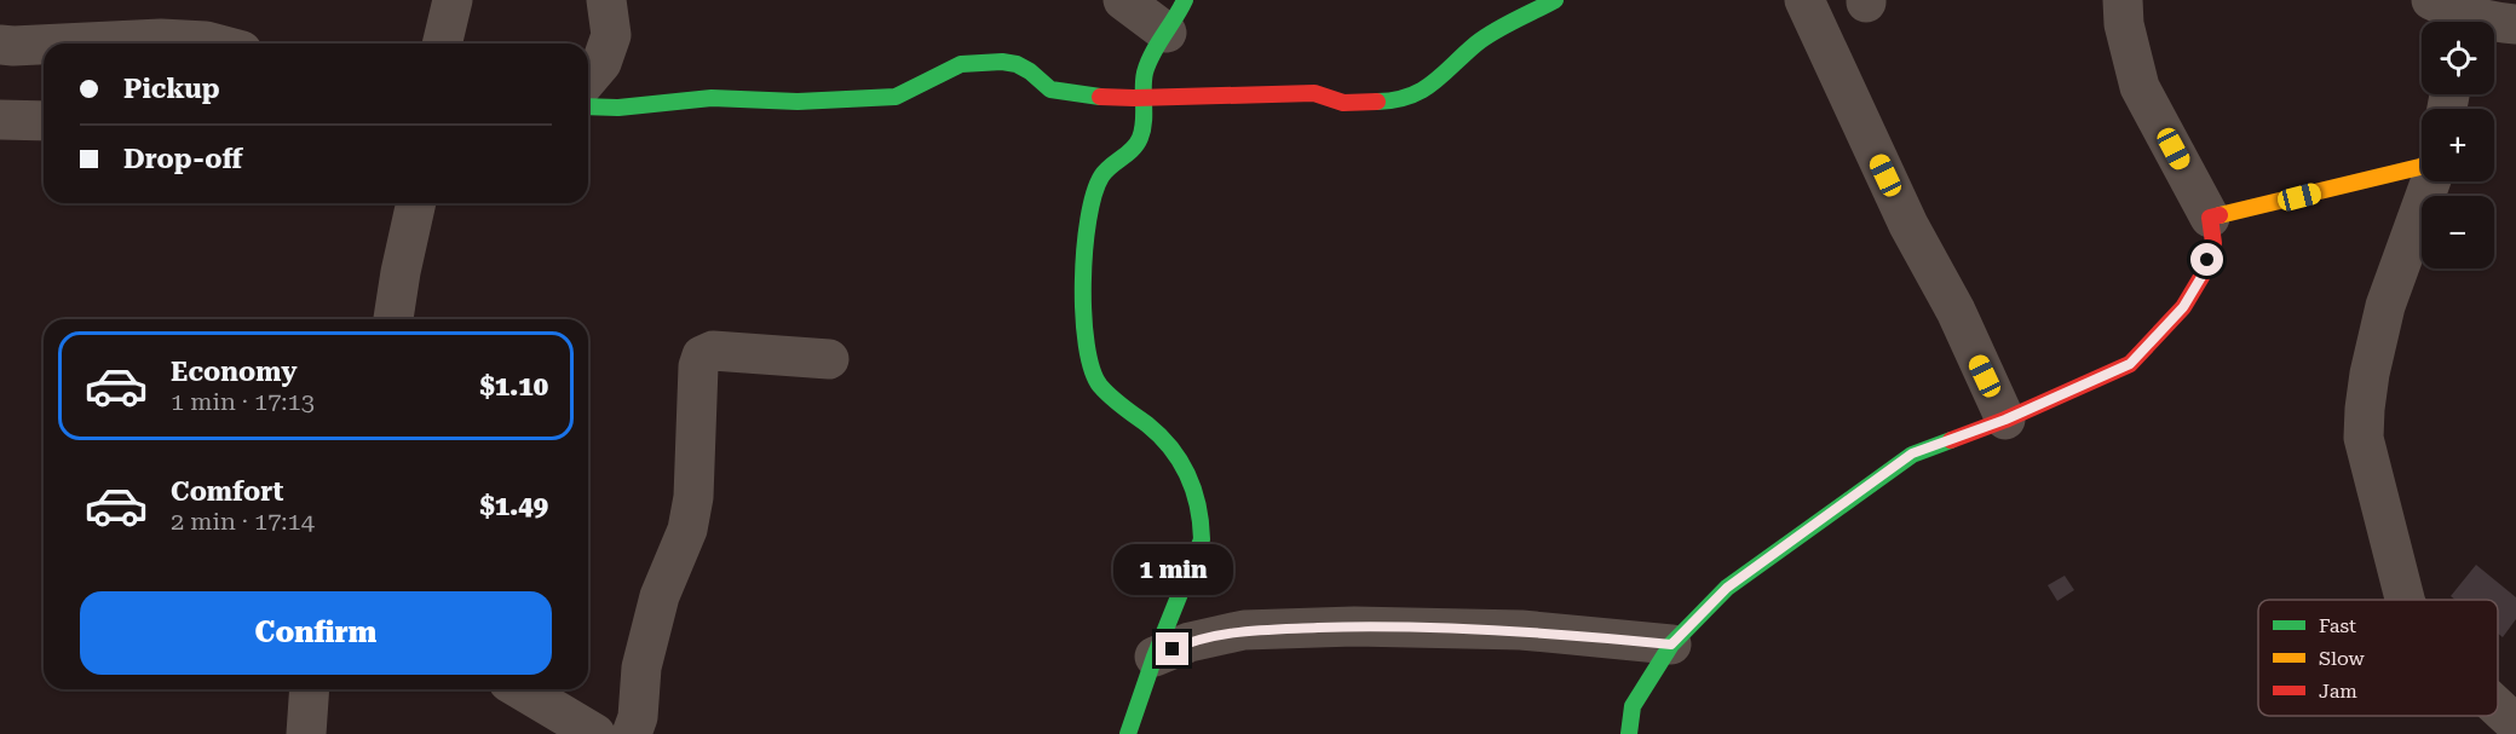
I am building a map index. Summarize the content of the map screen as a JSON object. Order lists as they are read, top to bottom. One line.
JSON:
{"legend":["Fast","Slow","Jam"],"page":{"map_buttons":["+","−"],"banner":["Pickup","Drop-off"],"list":[{"name":"Economy","note":"1 min · 17:13","value":"$1.10"},{"name":"Comfort","note":"2 min · 17:14","value":"$1.49"}],"bubble":"1 min","buttons":"Confirm"}}
